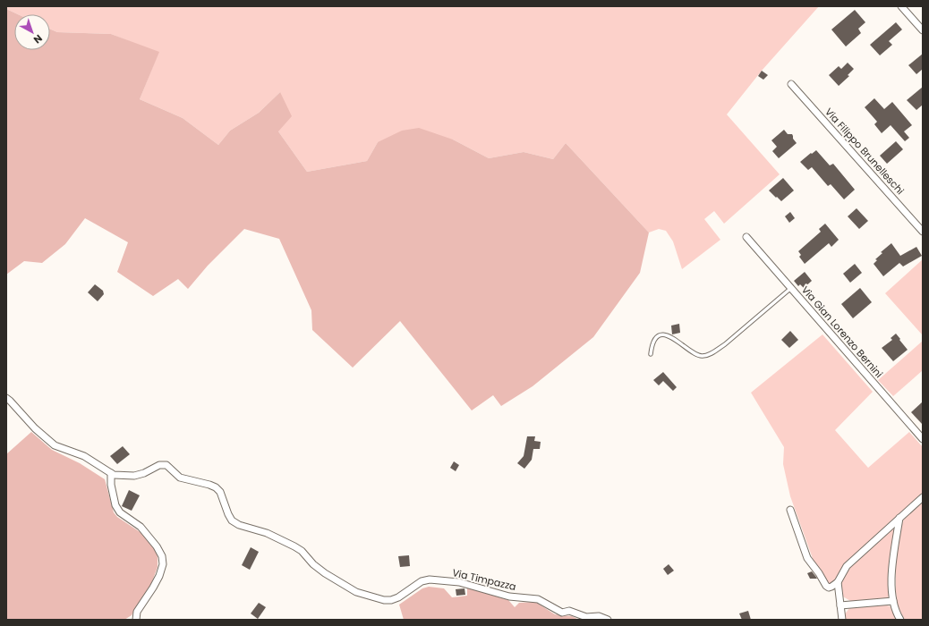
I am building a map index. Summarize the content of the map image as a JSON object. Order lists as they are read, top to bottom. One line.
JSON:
{"streets":{"street":["Via Filippo Brunelleschi","Via Gian Lorenzo Bernini","Via Timpazza"]},"north":"bottom right"}
